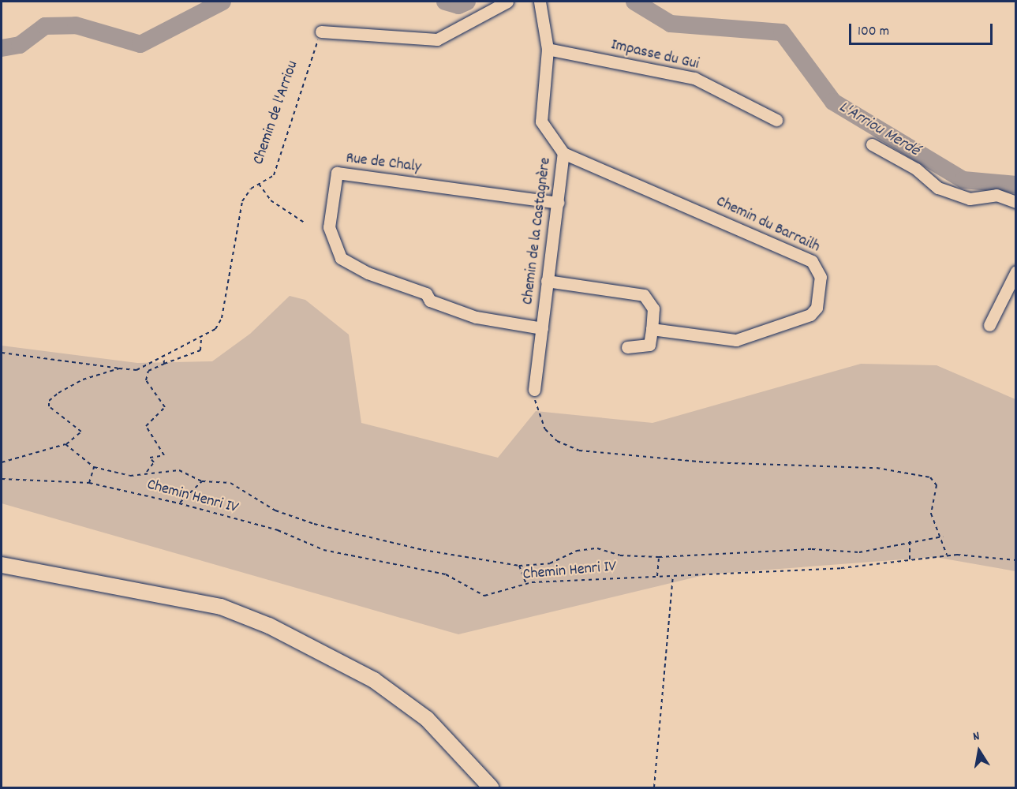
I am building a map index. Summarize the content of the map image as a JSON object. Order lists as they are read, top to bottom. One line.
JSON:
{"streets":{"street":["Impasse du Gui","Rue de Chaly","Chemin du Barrailh","Chemin de la Castagnère"],"path":["Chemin de l'Arriou","Chemin Henri IV"]},"crossings":[["Impasse du Gui","Chemin de la Castagnère"],["Rue de Chaly","Chemin de la Castagnère"],["Chemin du Barrailh","Chemin de la Castagnère"]],"water":["L'Arriou Merdé"],"scale_bar":"100 m","north":"top"}
